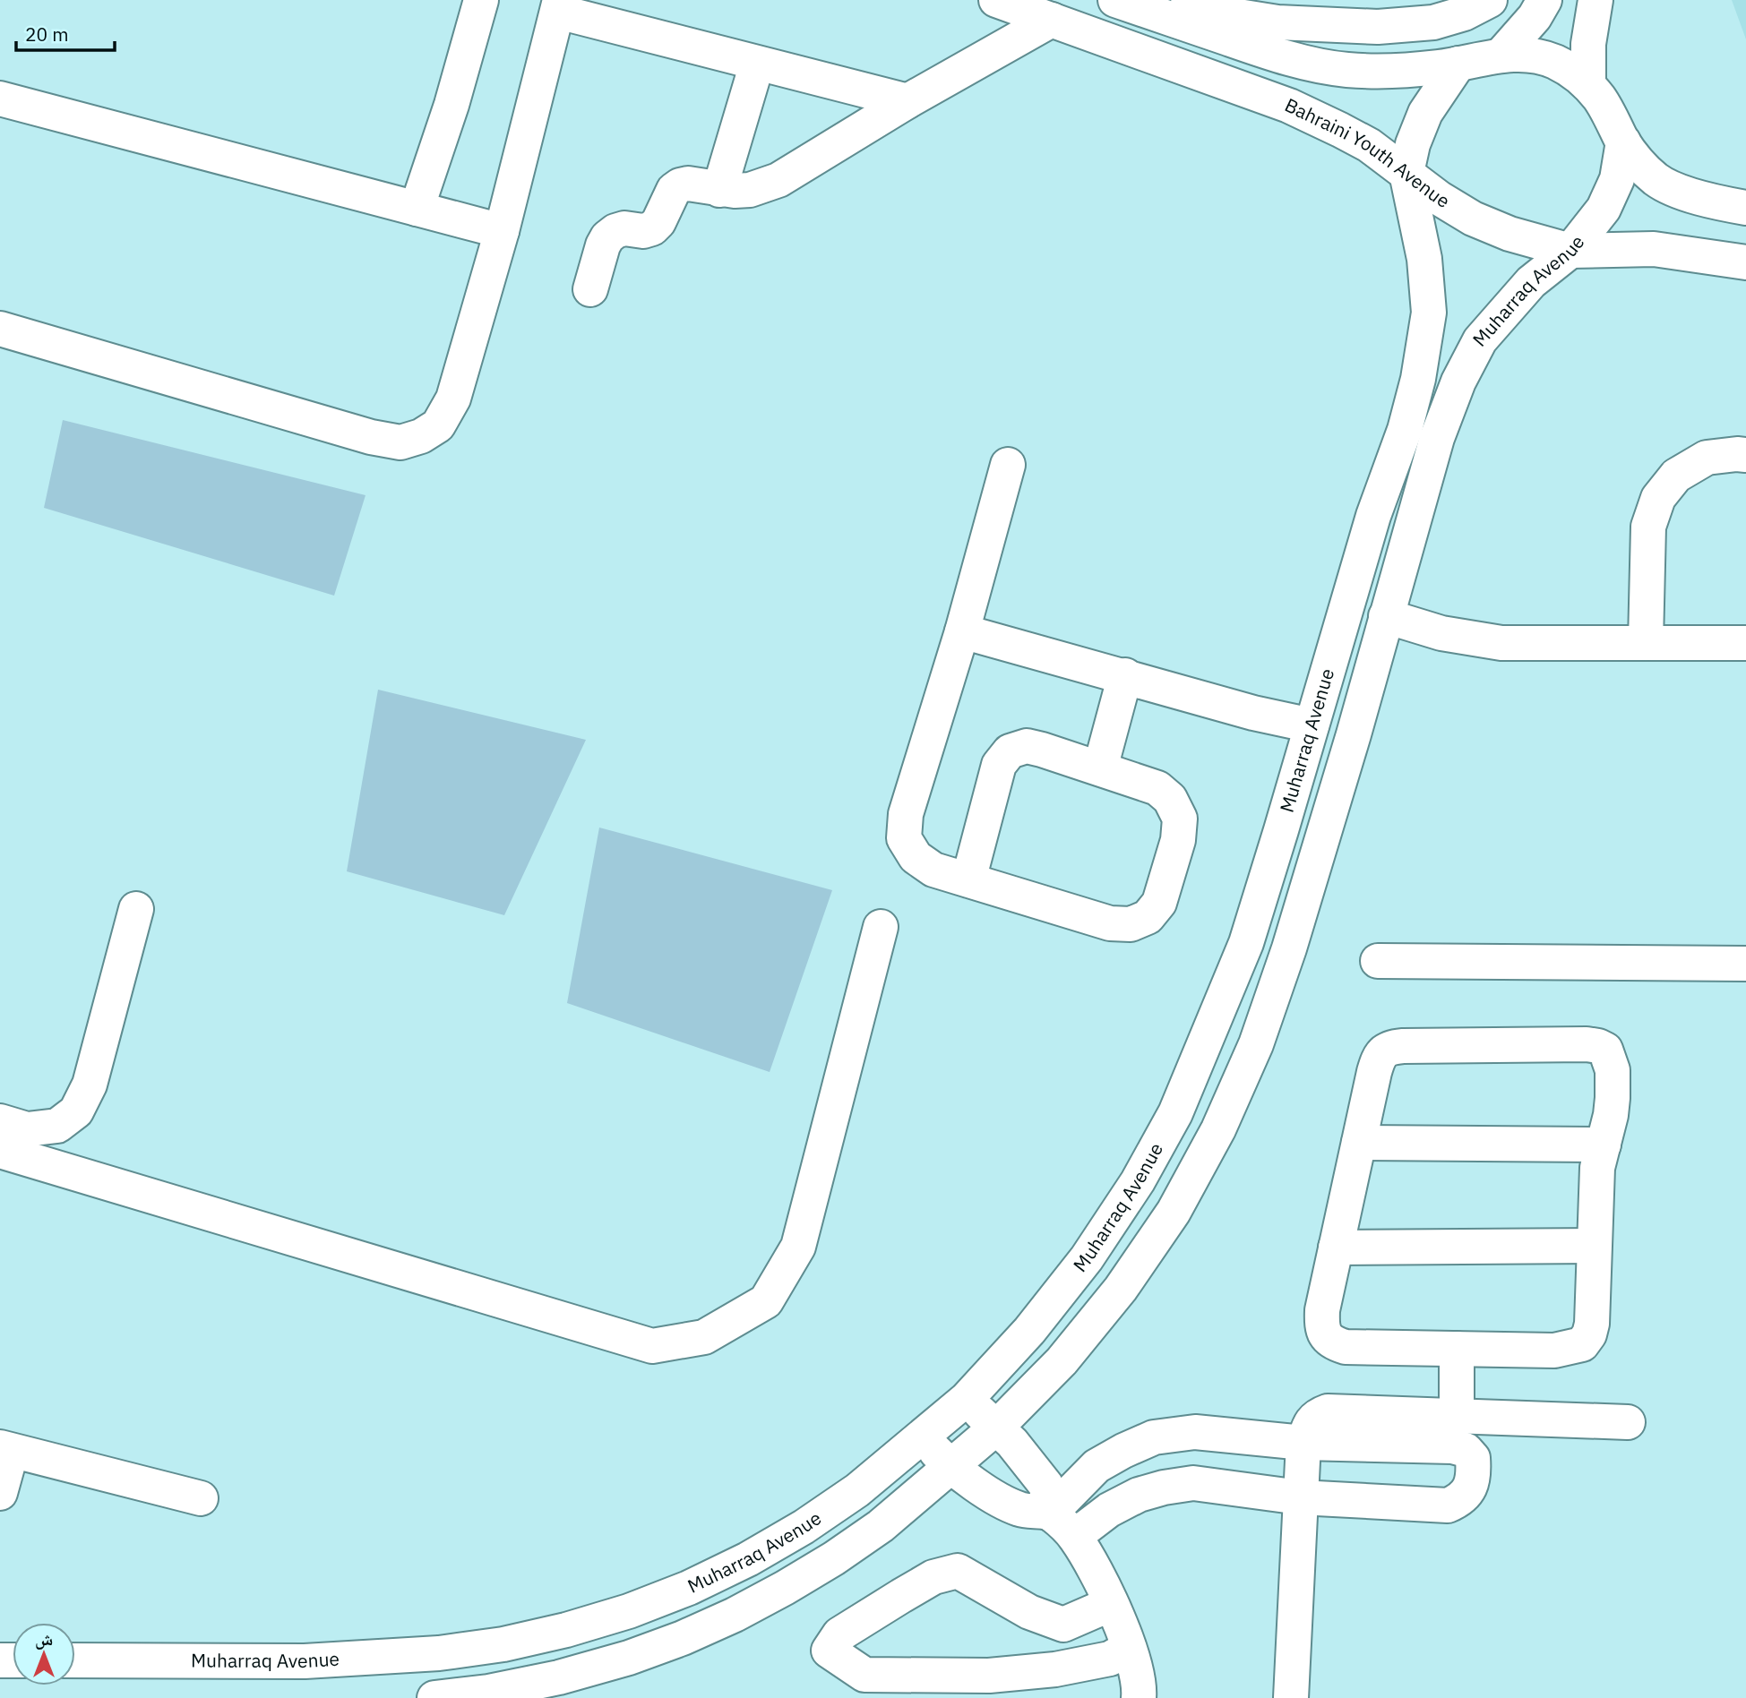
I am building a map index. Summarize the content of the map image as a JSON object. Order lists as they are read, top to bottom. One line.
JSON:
{"streets":{"street":["Bahraini Youth Avenue","Muharraq Avenue"]},"crossings":[["Bahraini Youth Avenue","Muharraq Avenue"]],"scale_bar":"20 m","north":"top"}
